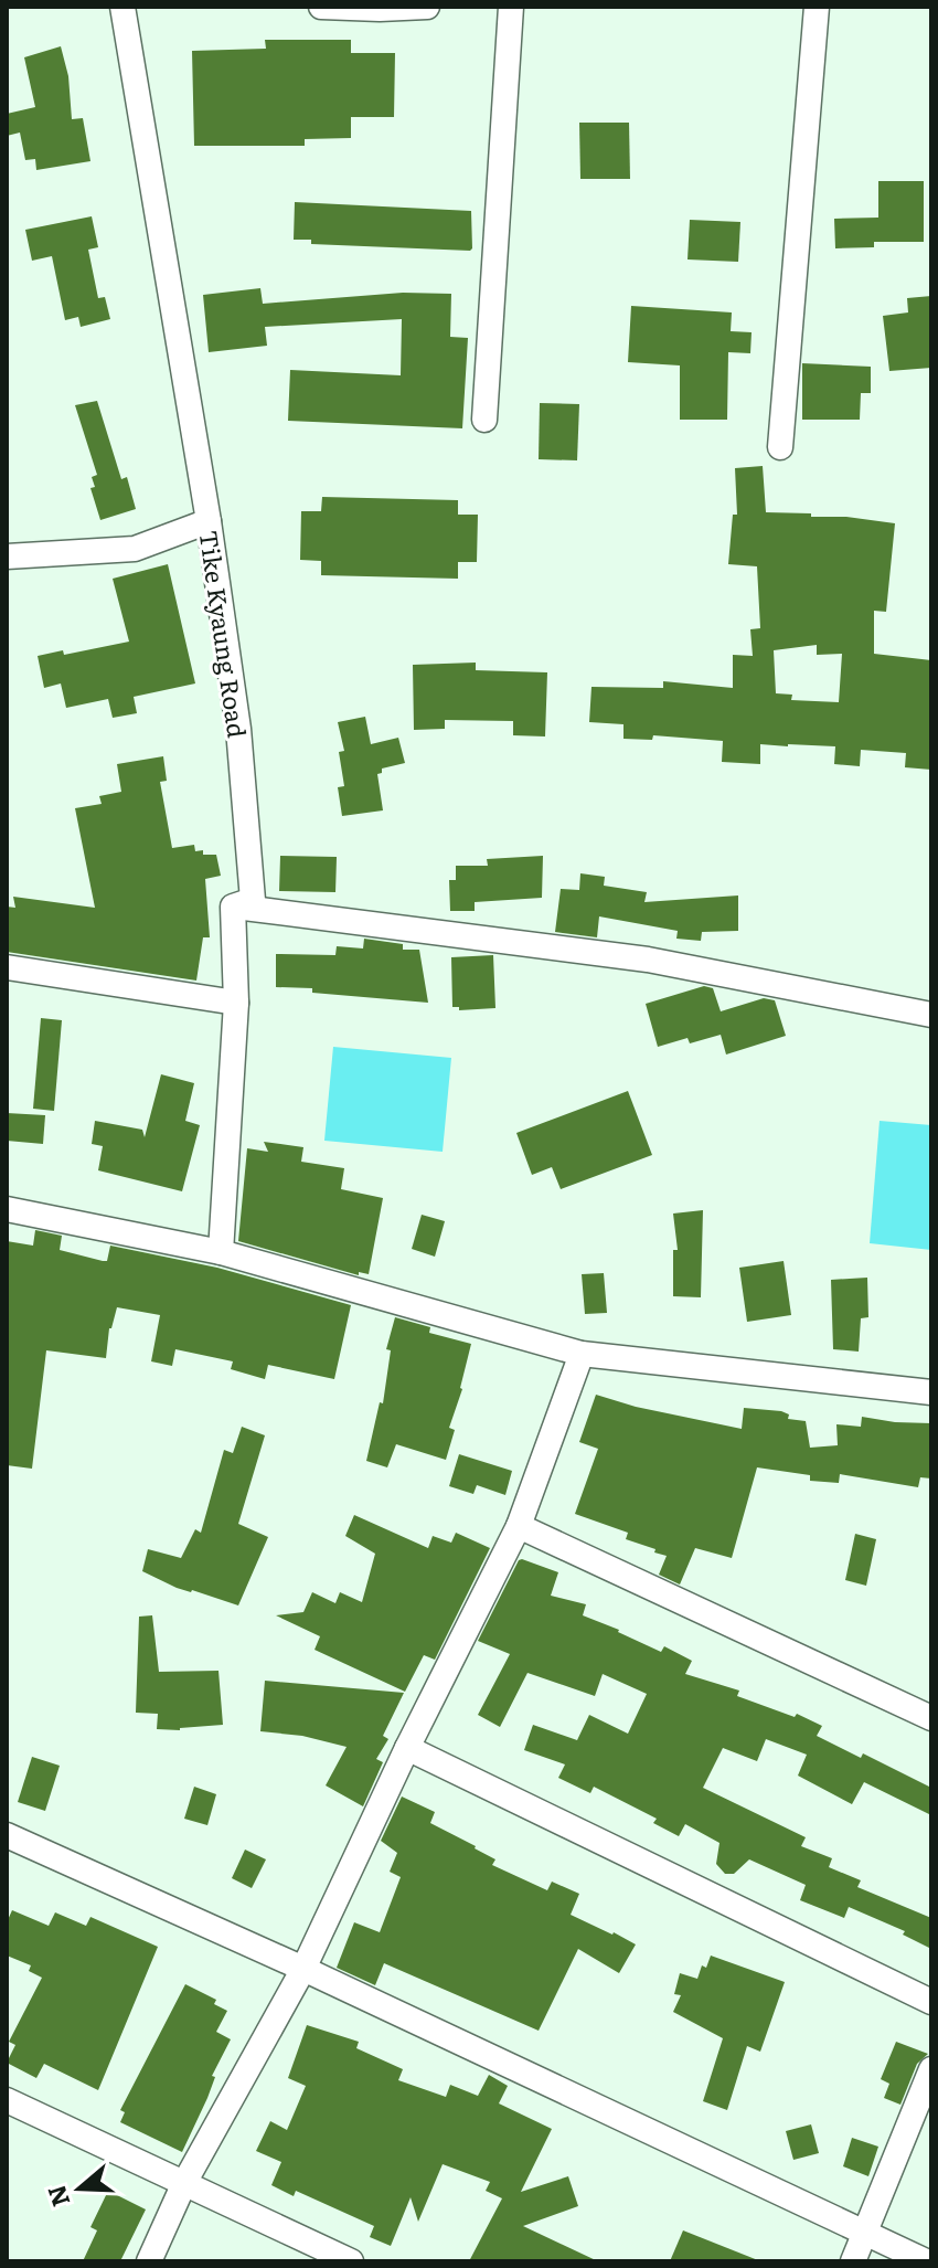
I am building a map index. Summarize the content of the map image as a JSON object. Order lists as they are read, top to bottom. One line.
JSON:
{"streets":{"street":["Tike Kyaung Road"]},"north":"left"}
